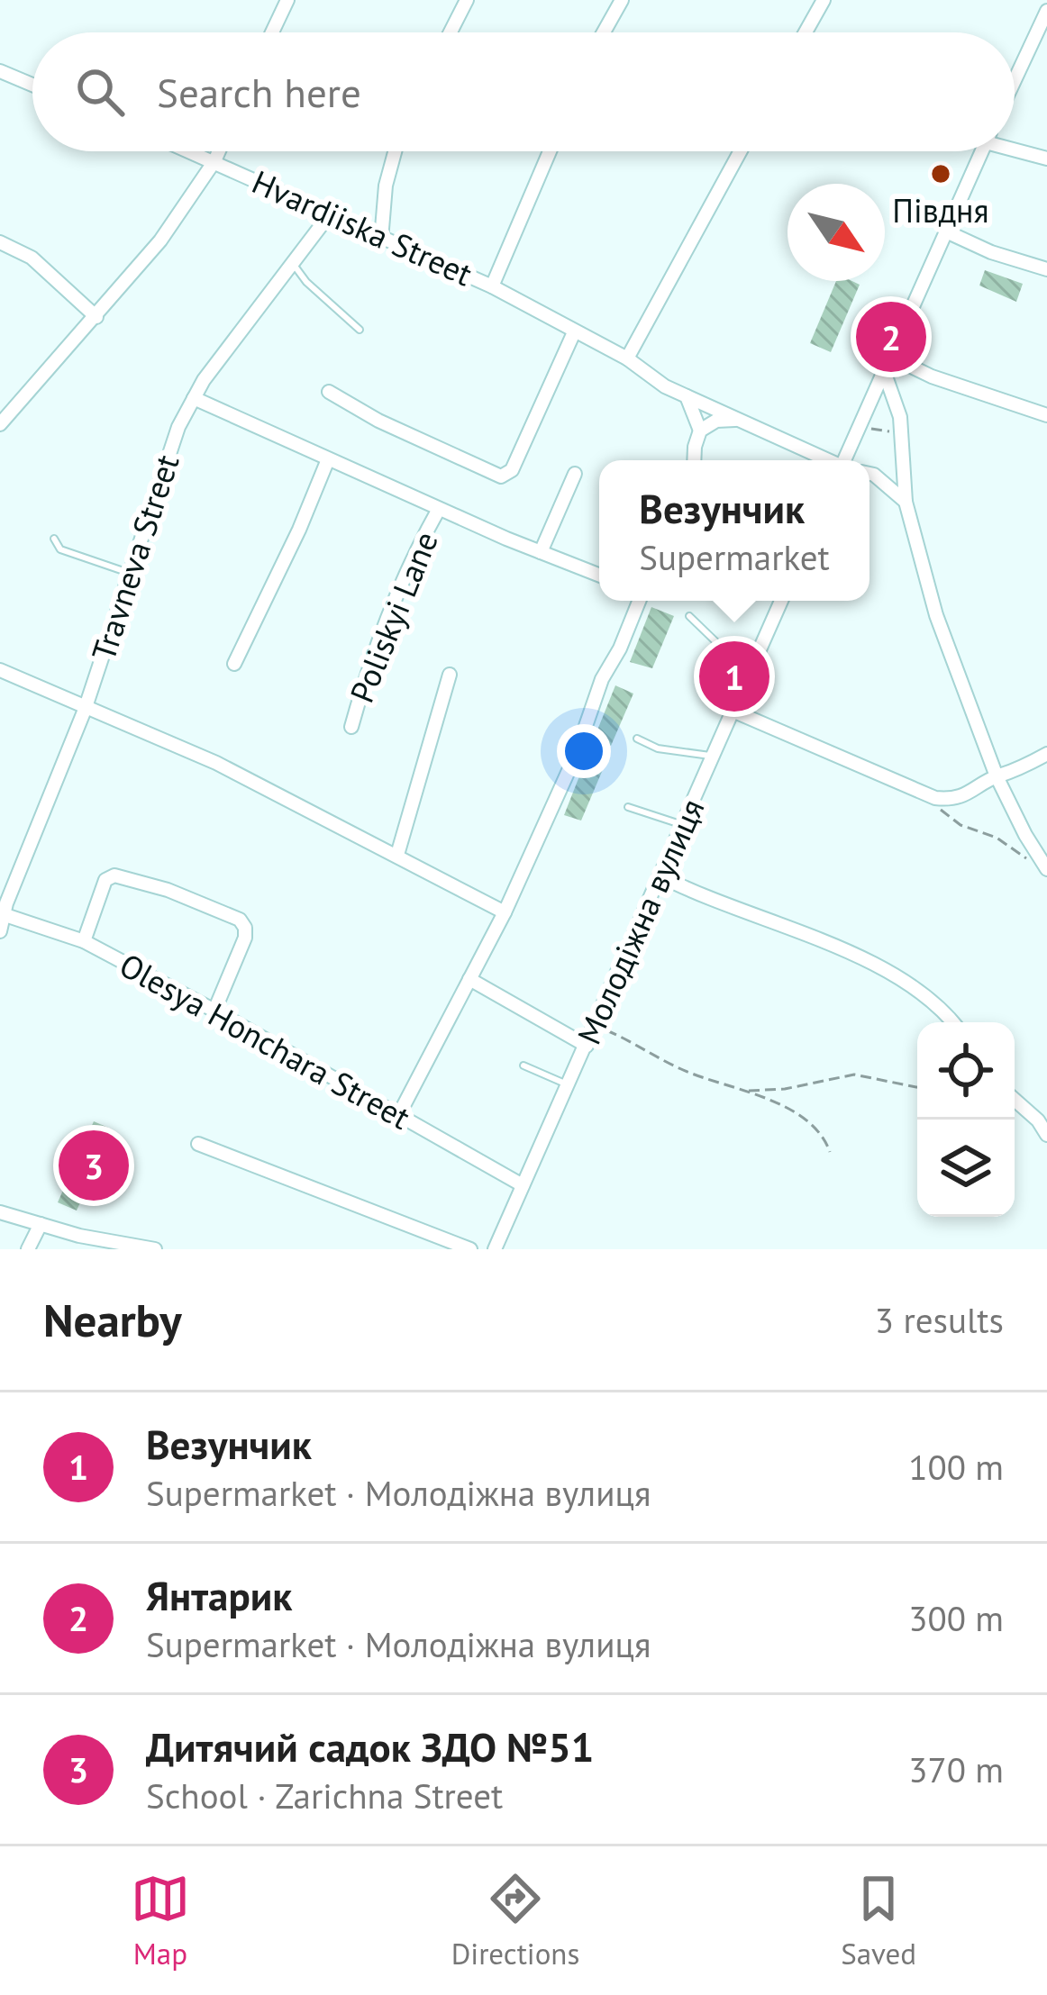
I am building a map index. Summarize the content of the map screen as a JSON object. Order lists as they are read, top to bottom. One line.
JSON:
{"streets":{"street":["Hvardiiska Street","Travneva Street","Poliskyi Lane","Молодіжна вулиця","Olesya Honchara Street"]},"crossings":[["Hvardiiska Street","Travneva Street"],["Travneva Street","Poliskyi Lane"],["Travneva Street","Olesya Honchara Street"],["Молодіжна вулиця","Olesya Honchara Street"]],"places":["Півдня"],"north":"bottom right","page":{"search":"Search here","pins":["2","1","3"],"popup":["Везунчик","Supermarket"],"heading":["Nearby","3 results"],"list":[{"mark":"1","name":"Везунчик","note":"Supermarket · Молодіжна вулиця","value":"100 m"},{"mark":"2","name":"Янтарик","note":"Supermarket · Молодіжна вулиця","value":"300 m"},{"mark":"3","name":"Дитячий садок ЗДО №51","note":"School · Zarichna Street","value":"370 m"}],"nav":["Map","Directions","Saved"]}}
